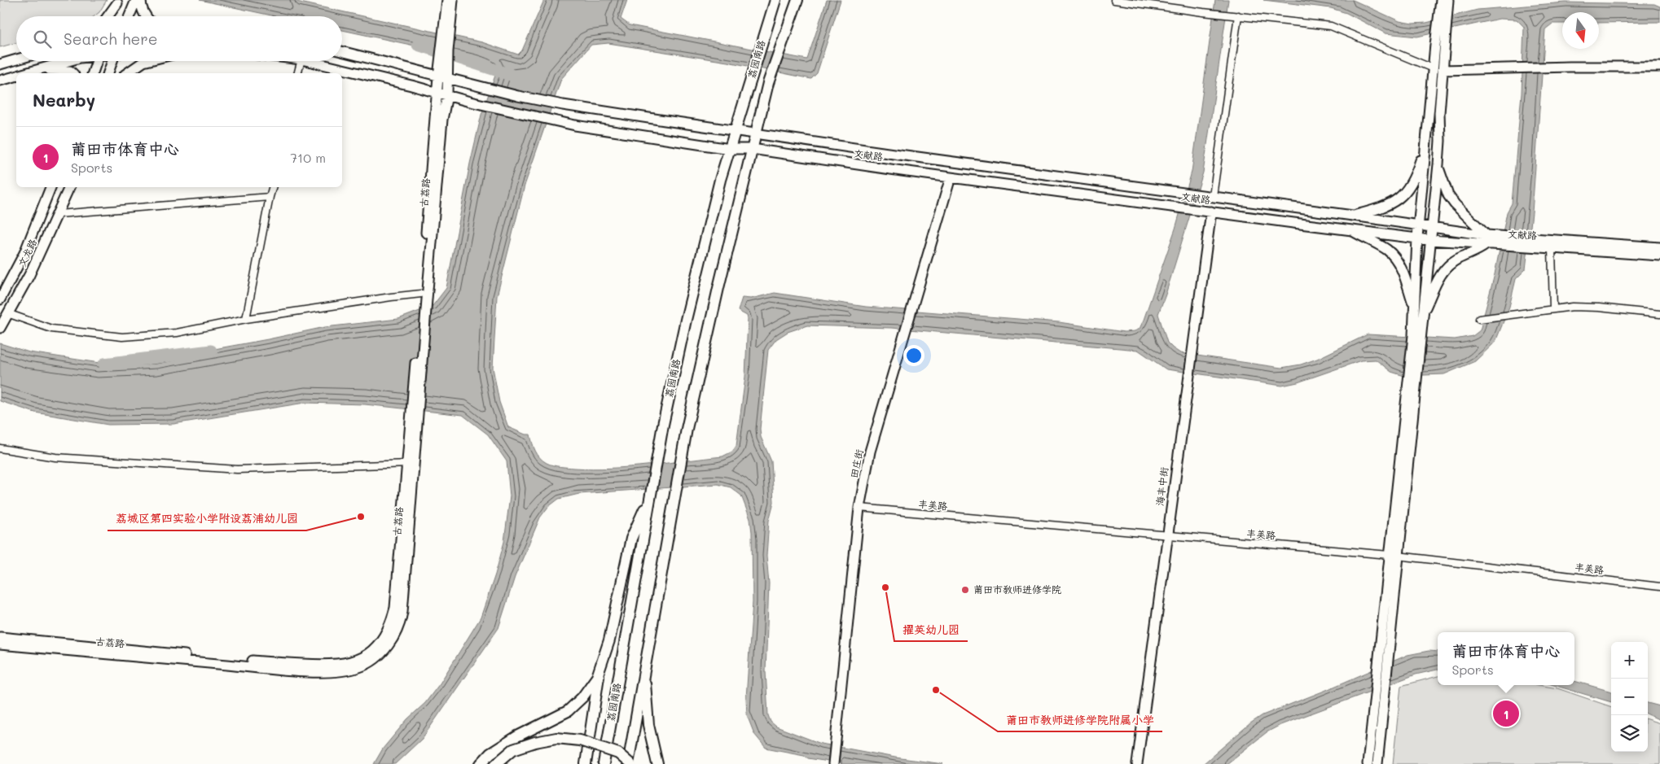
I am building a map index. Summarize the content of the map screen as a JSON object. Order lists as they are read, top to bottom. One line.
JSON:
{"streets":{"main road":["荔园南路","文献路","古荔路","文龙路","田庄街","海丰中街"],"street":["丰美路"]},"crossings":[["荔园南路","文献路"],["文献路","古荔路"],["文献路","田庄街"],["文献路","海丰中街"],["田庄街","丰美路"],["海丰中街","丰美路"]],"places":["荔城区第四实验小学附设荔浦幼儿园","擢英幼儿园","莆田市教师进修学院","莆田市教师进修学院附属小学"],"north":"bottom","page":{"search":"Search here","heading":"Nearby","list":[{"mark":"1","name":"莆田市体育中心","note":"Sports","value":"710 m"}],"popup":["莆田市体育中心","Sports"],"map_buttons":["+","−"],"pins":"1"}}
